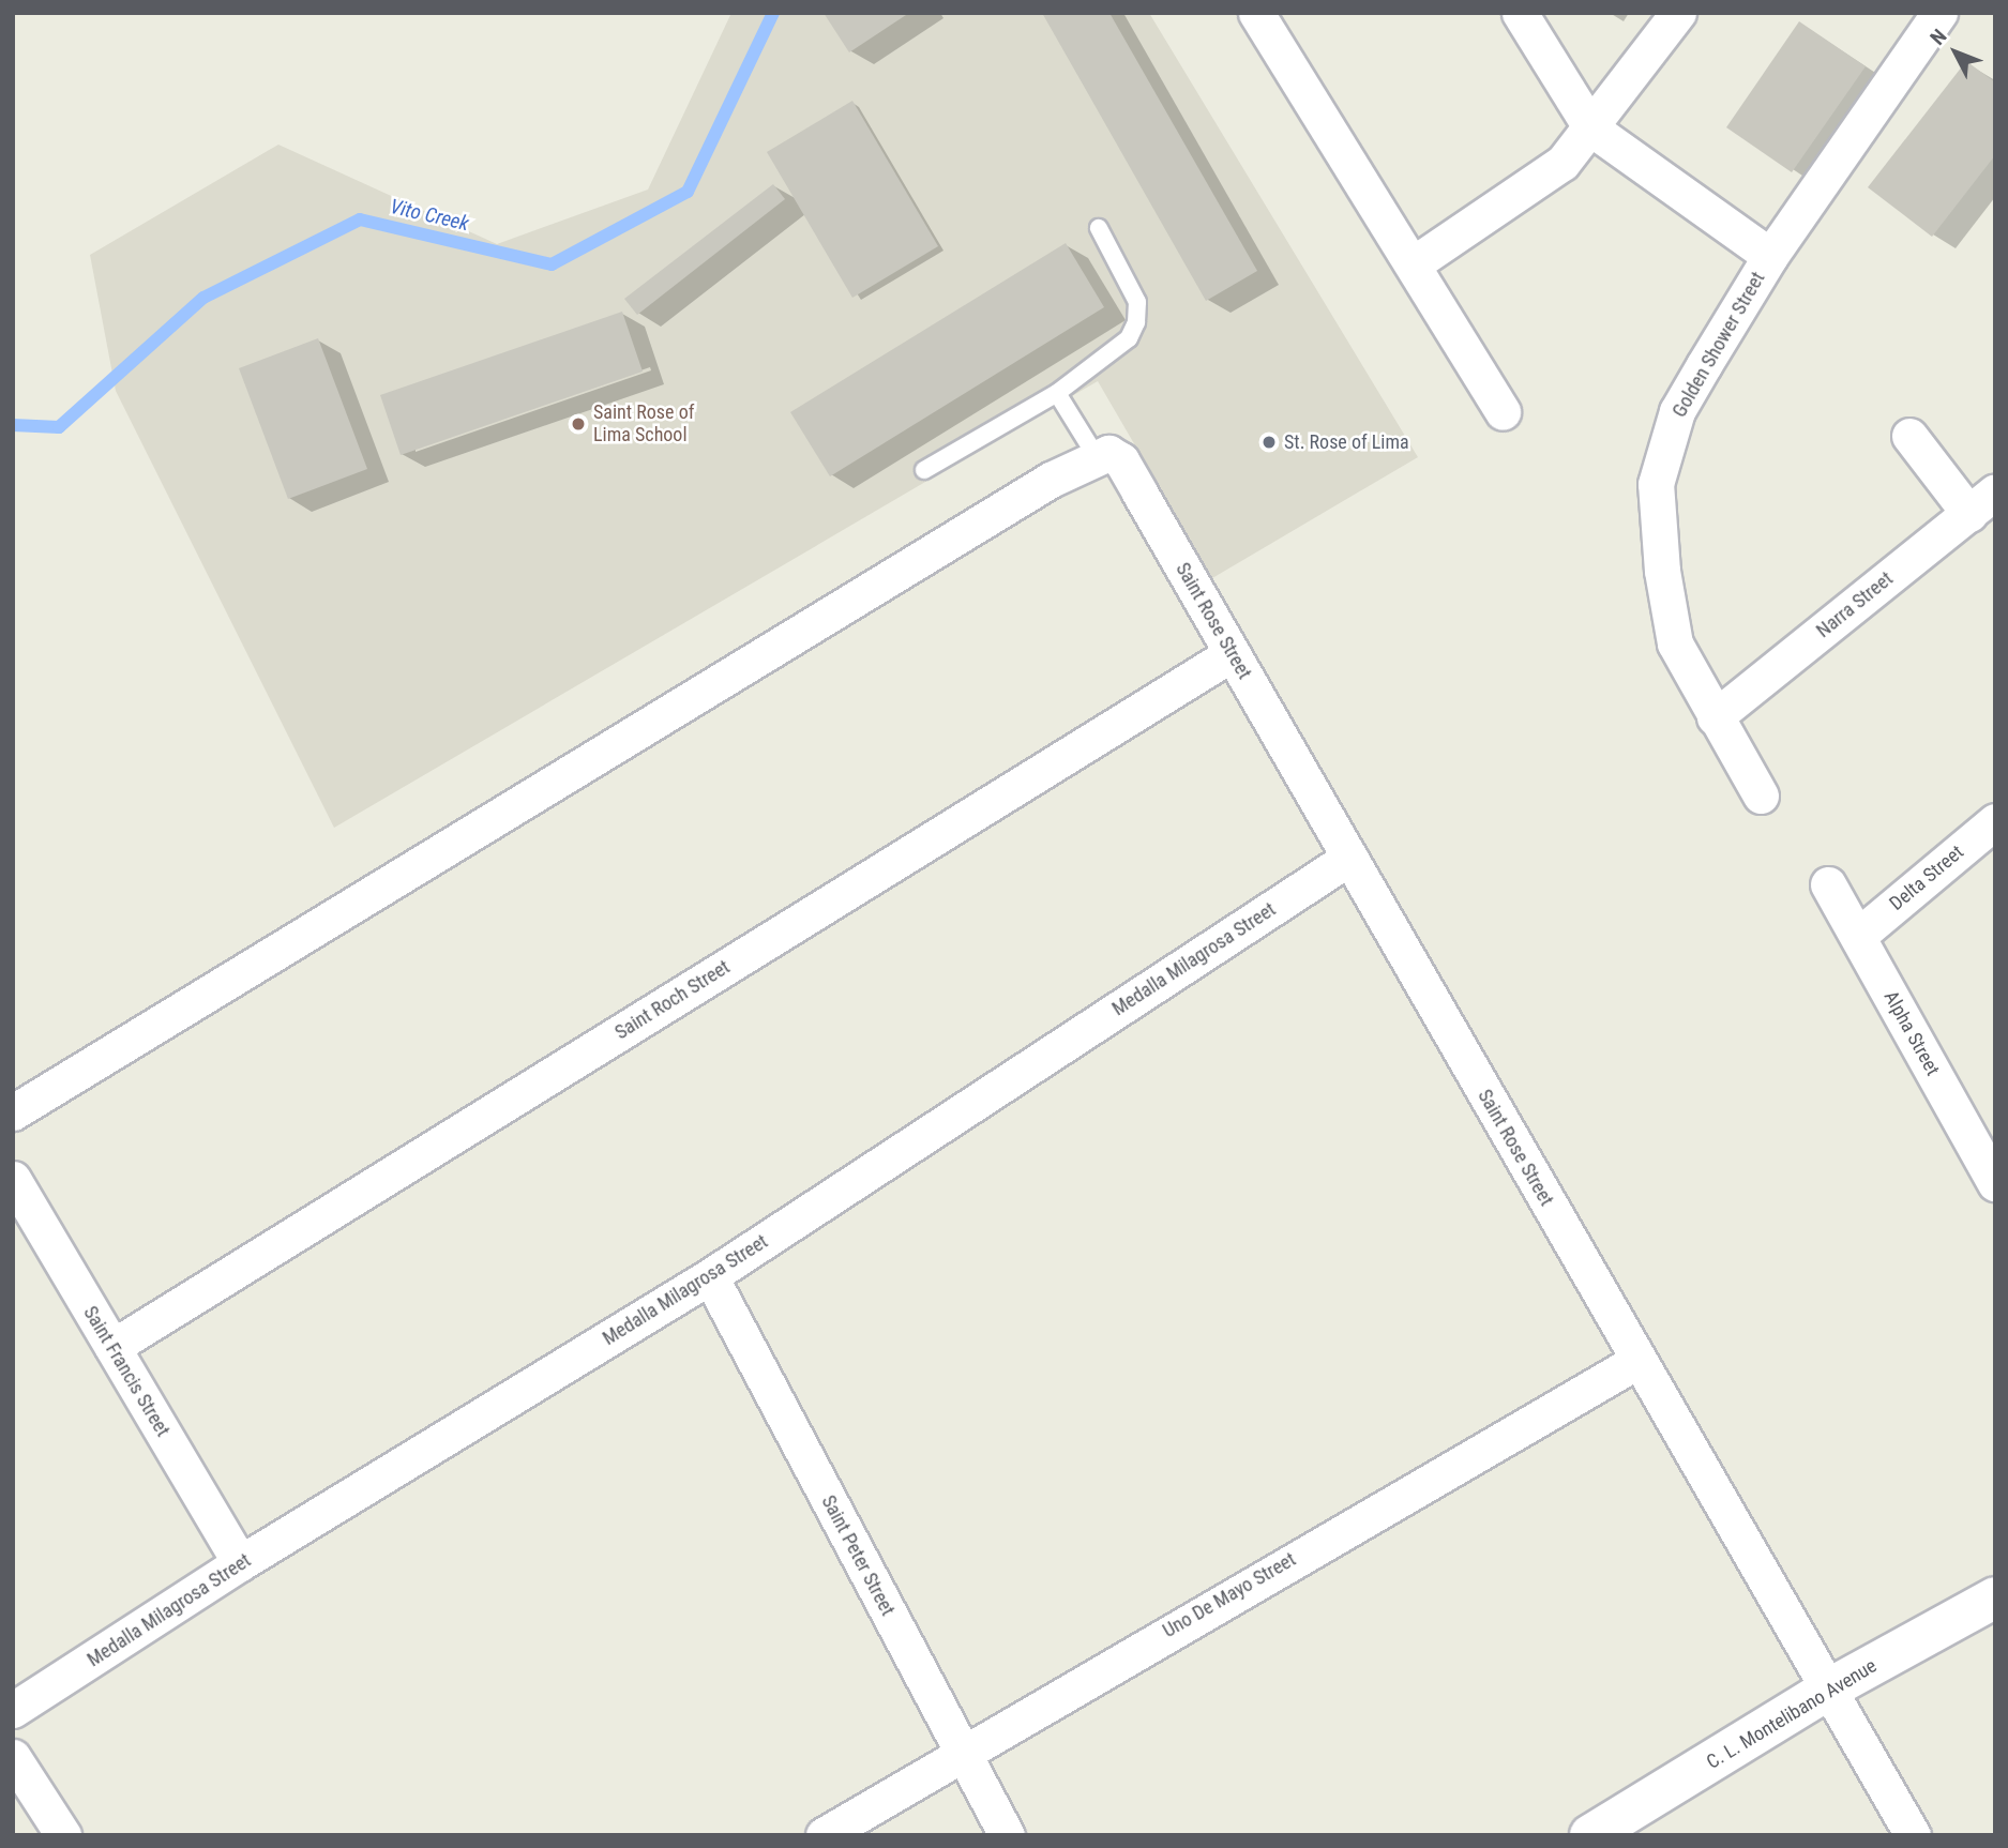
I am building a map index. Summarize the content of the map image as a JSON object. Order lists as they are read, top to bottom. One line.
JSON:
{"streets":{"street":["Golden Shower Street","Narra Street","Saint Rose Street","Delta Street","Medalla Milagrosa Street","Saint Roch Street","Alpha Street","Saint Francis Street","Saint Peter Street","Uno De Mayo Street","C. L. Montelibano Avenue"]},"crossings":[["Golden Shower Street","Narra Street"],["Saint Rose Street","Medalla Milagrosa Street"],["Saint Rose Street","Saint Roch Street"],["Saint Rose Street","Uno De Mayo Street"],["Saint Rose Street","C. L. Montelibano Avenue"],["Delta Street","Alpha Street"],["Medalla Milagrosa Street","Saint Francis Street"],["Medalla Milagrosa Street","Saint Peter Street"],["Saint Roch Street","Saint Francis Street"],["Saint Peter Street","Uno De Mayo Street"]],"water":["Vito Creek"],"places":["Saint Rose of Lima School","St. Rose of Lima"],"north":"top left"}
